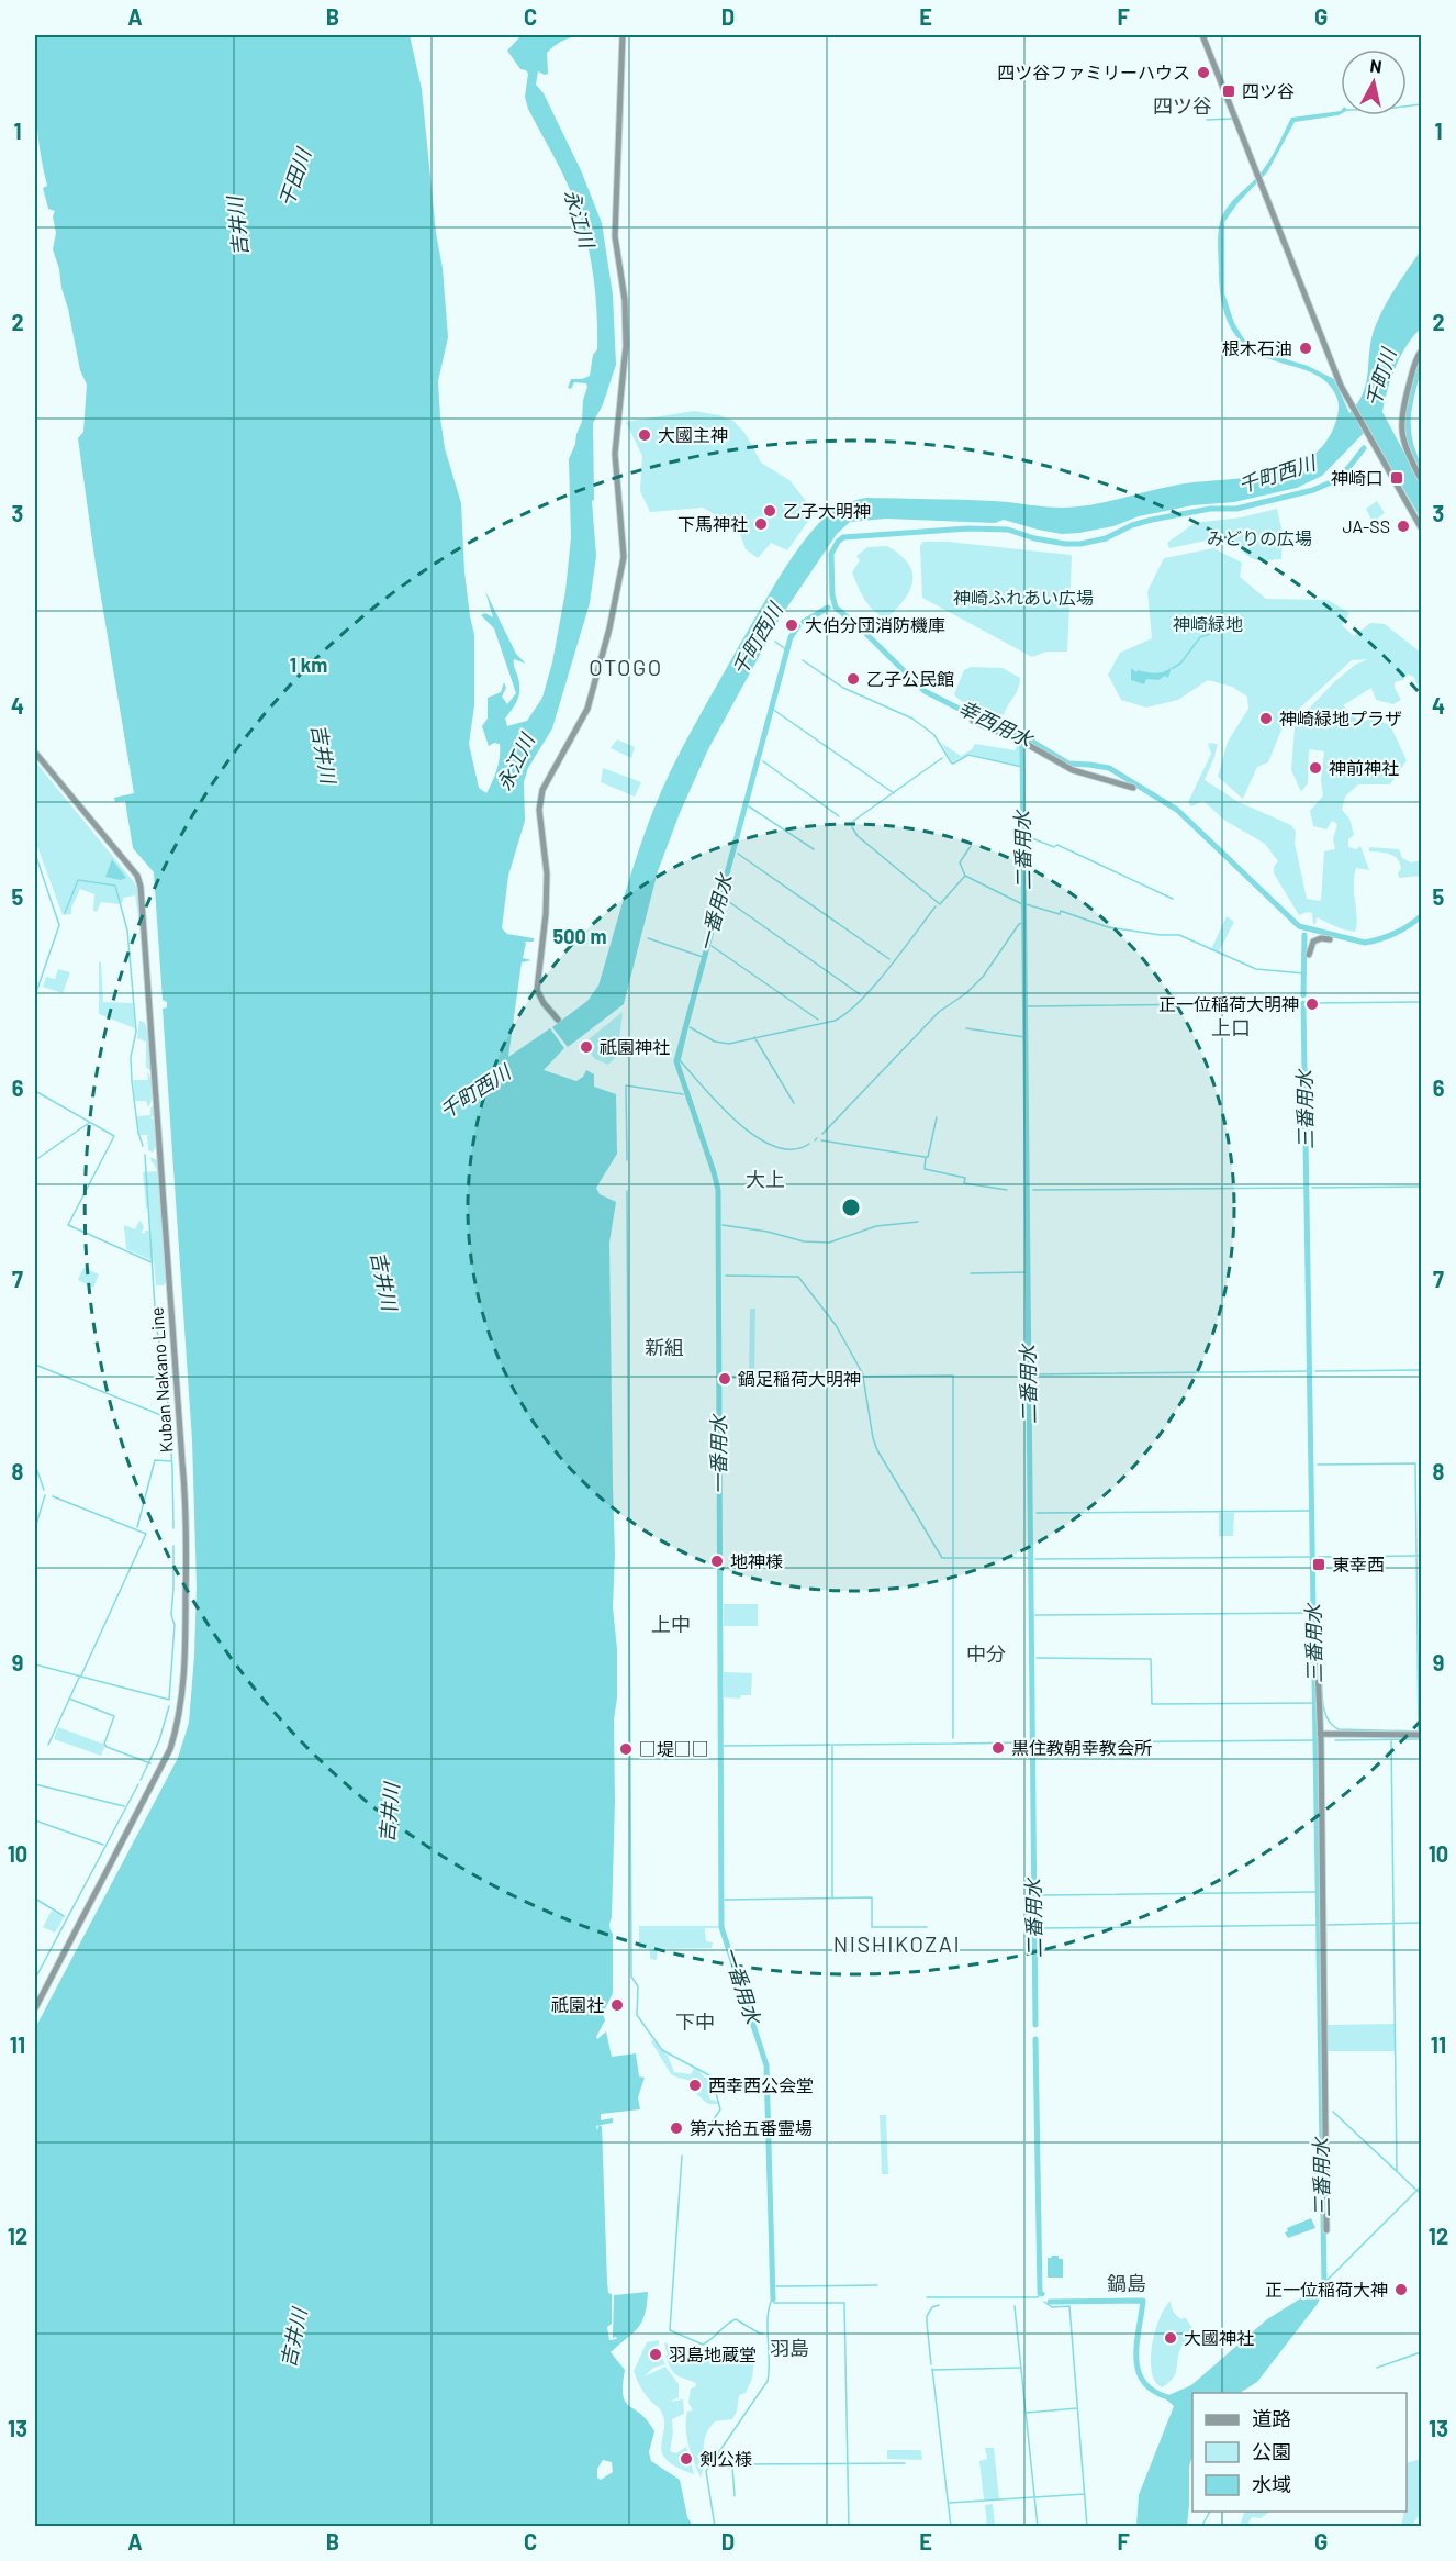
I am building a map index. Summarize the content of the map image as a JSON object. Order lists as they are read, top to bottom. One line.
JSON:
{"streets":{"street":["Kuban Nakano Line"]},"districts":["四ツ谷","OTOGO","上口","大上","新組","上中","中分","NISHIKOZAI","下中","鍋島","羽島"],"water":["干田川","永江川","吉井川","千町川","千町西川","幸西用水","二番用水","一番用水","三番用水"],"parks":["みどりの広場","神崎ふれあい広場","神崎緑地"],"places":{"other":["四ツ谷ファミリーハウス","根木石油","大國主神","乙子大明神","下馬神社","JA-SS","大伯分団消防機庫","乙子公民館","神崎緑地プラザ","神前神社","正一位稲荷大明神","祇園神社","鍋足稲荷大明神","地神様","黒住教朝幸教会所","□堤□□","祇園社","西幸西公会堂","第六拾五番霊場","正一位稲荷大神","大國神社","羽島地蔵堂","剣公様"],"transit":["四ツ谷","神崎口","東幸西"]},"legend":["道路","公園","水域"],"north":"top","grid":{"columns":["A","B","C","D","E","F","G"],"rows":["1","2","3","4","5","6","7","8","9","10","11","12","13"]},"rings":["1 km","500 m"]}
